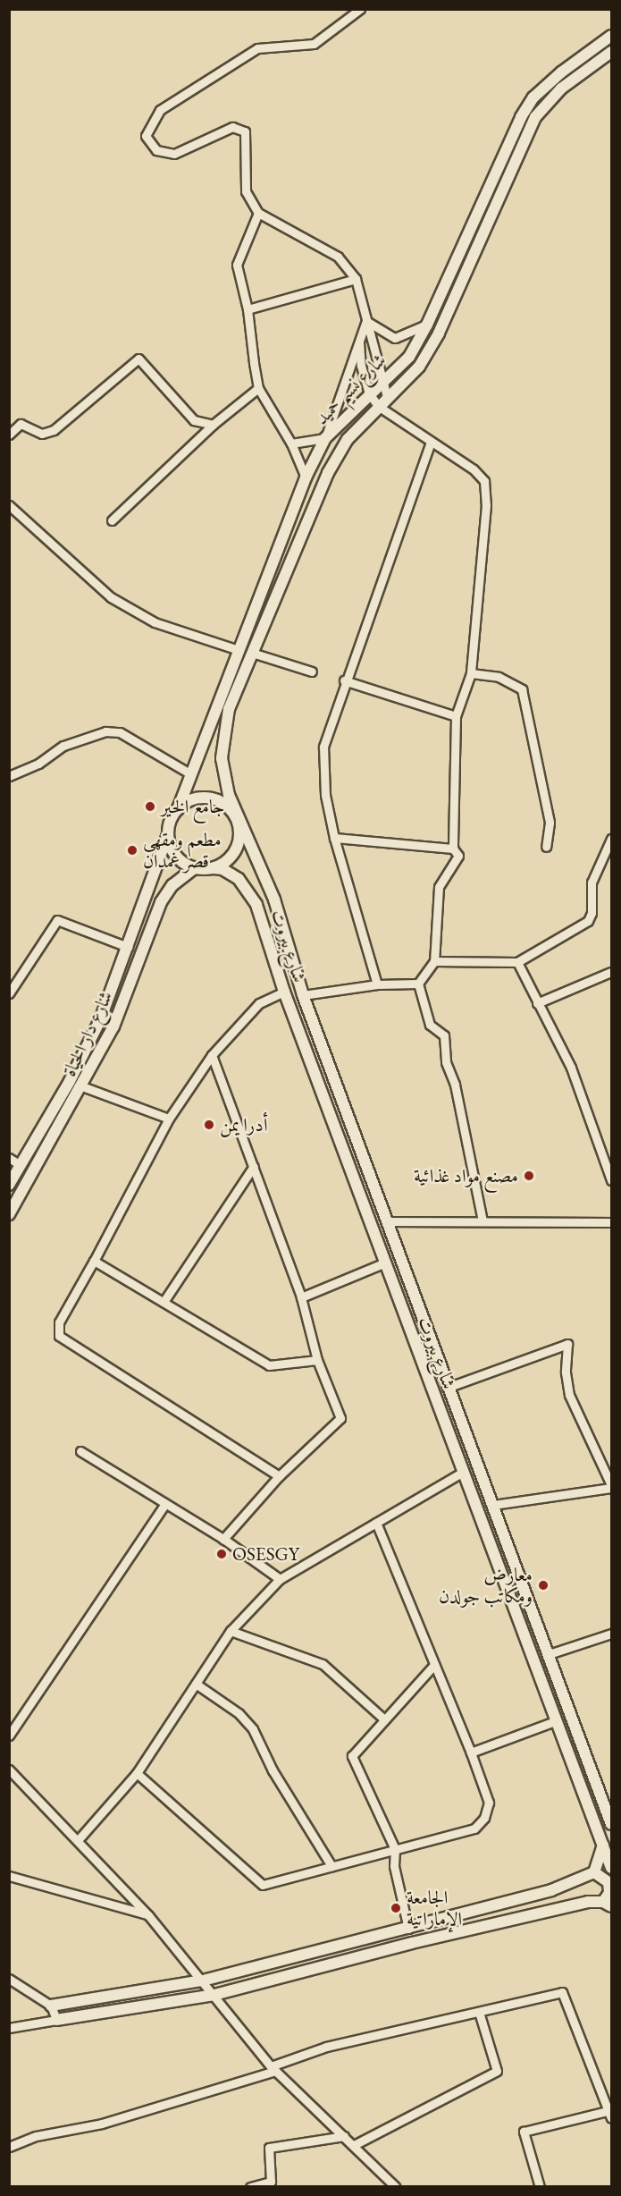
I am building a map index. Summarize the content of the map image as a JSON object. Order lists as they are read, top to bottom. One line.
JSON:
{"streets":{"main road":["شارع نسيم حميد","شارع بيروت","شارع دار الحياة"]},"crossings":[["شارع نسيم حميد","شارع بيروت"],["شارع نسيم حميد","شارع دار الحياة"],["شارع بيروت","شارع دار الحياة"]],"places":["جامع الخير","مطعم ومقهى قصر غمدان","أدرا يمن","مصنع مواد غذائية","OSESGY","معارض ومكاتب جولدن","الجامعة الإماراتية"]}
